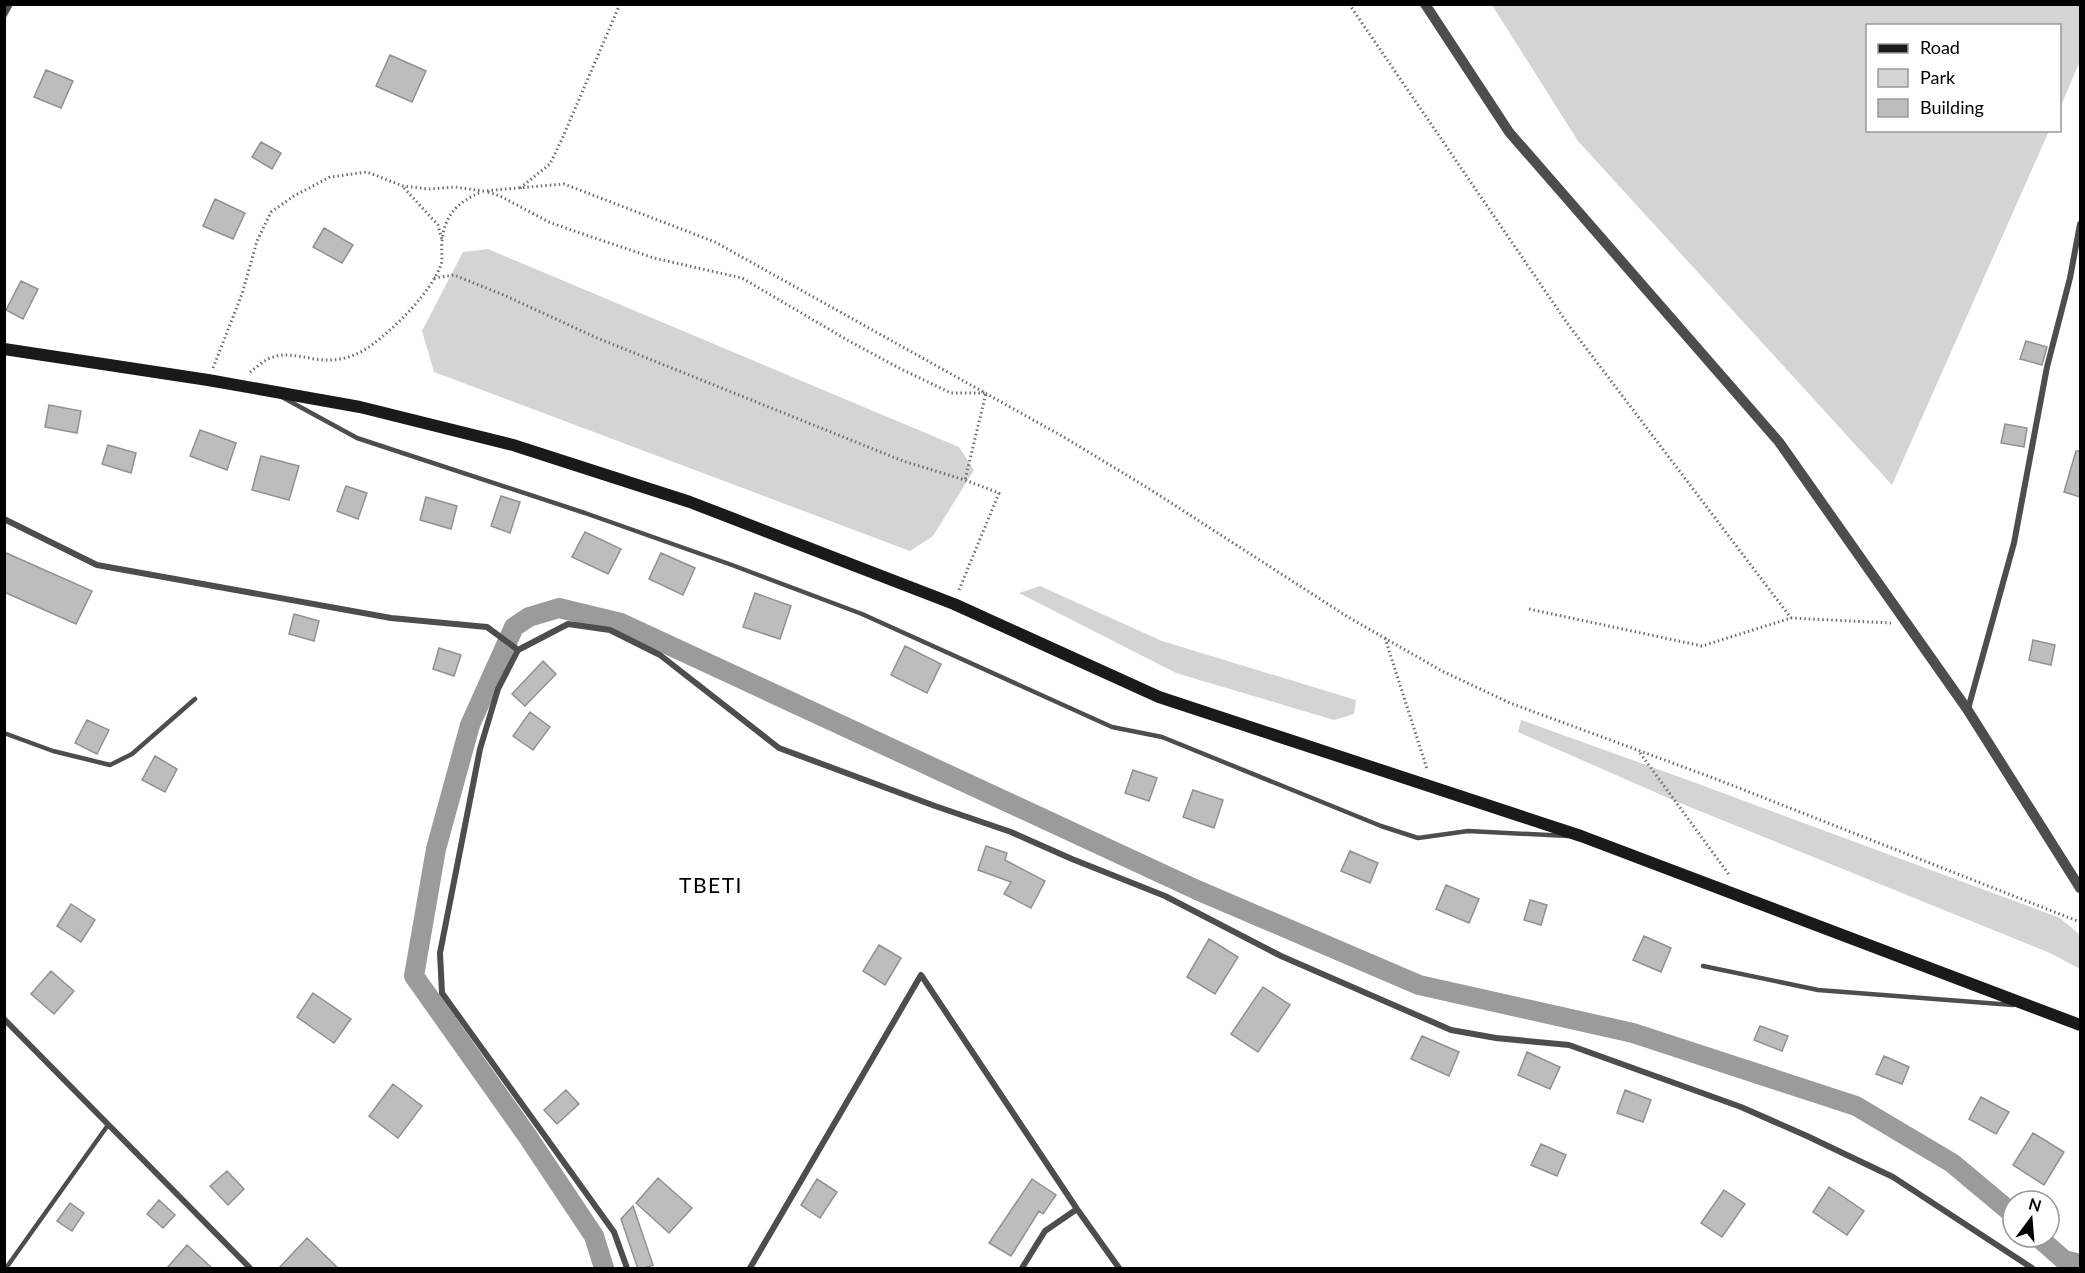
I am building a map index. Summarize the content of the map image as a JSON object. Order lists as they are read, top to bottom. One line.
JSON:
{"districts":["TBETI"],"legend":["Road","Park","Building"],"north":"top"}
